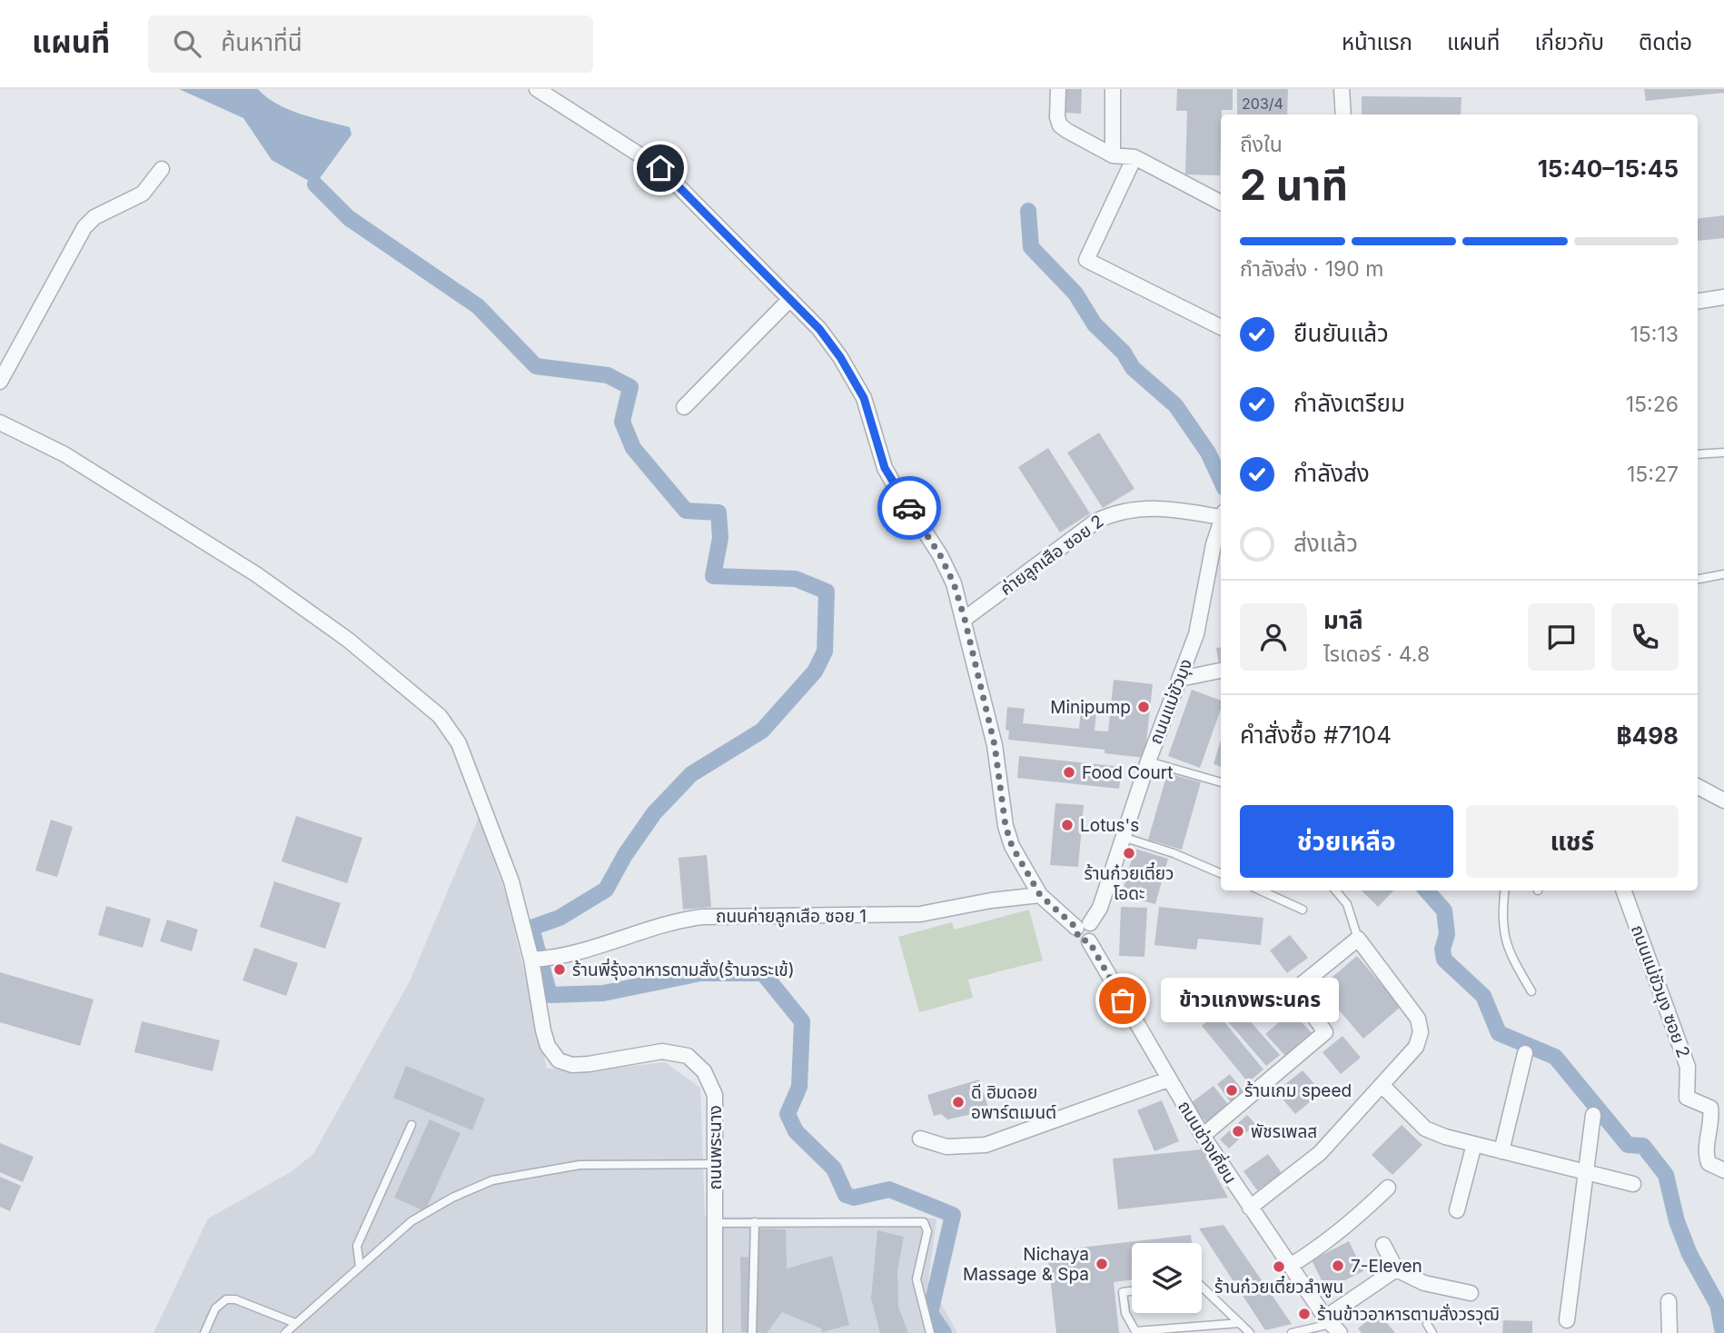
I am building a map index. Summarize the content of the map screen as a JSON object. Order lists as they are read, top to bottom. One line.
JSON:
{"streets":{"street":["ค่ายลูกเสือ ซอย 2","ถนนแม่ขัวมุง","ถนนค่ายลูกเสือ ซอย 1","ถนนแม่ขัวมุง ซอย 2","ถนนช่างเคี่ยน","ถนนพระนาง"]},"crossings":[["ถนนแม่ขัวมุง","ถนนช่างเคี่ยน"],["ถนนค่ายลูกเสือ ซอย 1","ถนนพระนาง"]],"places":["Minipump","Food Court","Lotus's","ร้านก๋วยเตี๋ยว โอดะ","ร้านพี่รุ้งอาหารตามสั่ง(ร้านจระเข้)","ข้าวแกงพระนคร","ร้านเกม speed","ดี ฮิมดอย อพาร์ตเมนต์","พัชรเพลส","Nichaya Massage & Spa","7-Eleven","ร้านก๋วยเตี๋ยวลำพูน","ร้านข้าวอาหารตามสั่งวรวุฒิ"],"house_numbers":["203/4"],"page":{"header":"แผนที่","search":"ค้นหาที่นี่","nav":["หน้าแรก","แผนที่","เกี่ยวกับ","ติดต่อ"],"heading":["2 นาที","ถึงใน","15:40–15:45"],"panel":["มาลี","ไรเดอร์ · 4.8","คำสั่งซื้อ #7104","฿498"],"bar":"กำลังส่ง · 190 m","list":[["ยืนยันแล้ว","15:13"],["กำลังเตรียม","15:26"],["กำลังส่ง","15:27"],"ส่งแล้ว"],"buttons":["ช่วยเหลือ","แชร์"],"bubble":"ข้าวแกงพระนคร"}}
